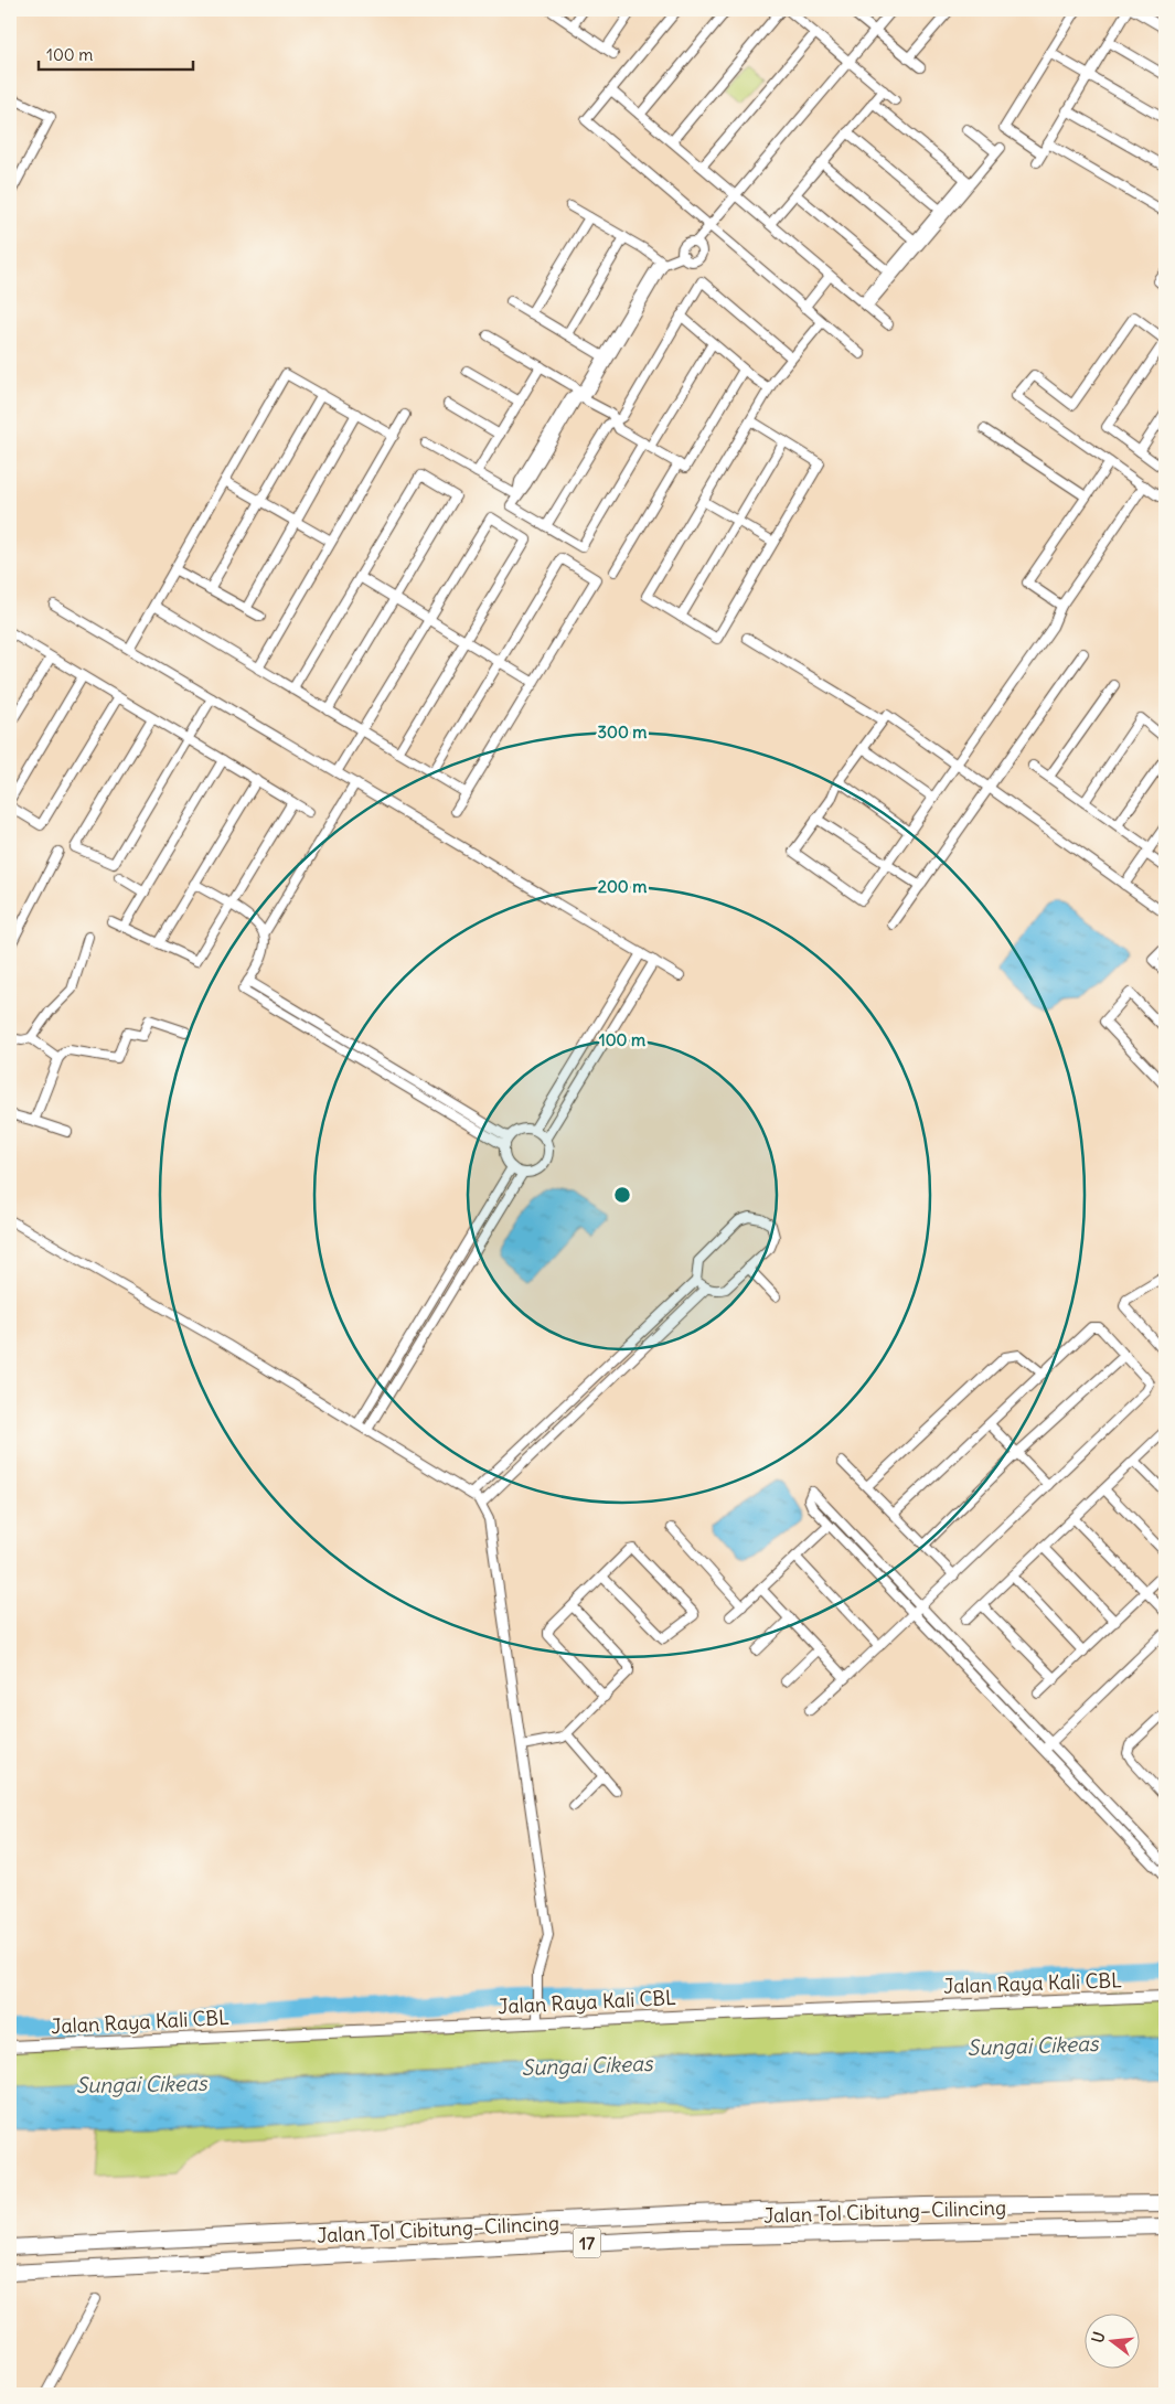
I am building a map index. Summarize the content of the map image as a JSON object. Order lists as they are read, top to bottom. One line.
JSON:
{"streets":{"highway":["Jalan Tol Cibitung–Cilincing","17"],"main road":["Jalan Raya Kali CBL"]},"water":["Sungai Cikeas"],"scale_bar":"100 m","north":"left","rings":["300 m","200 m","100 m"]}
